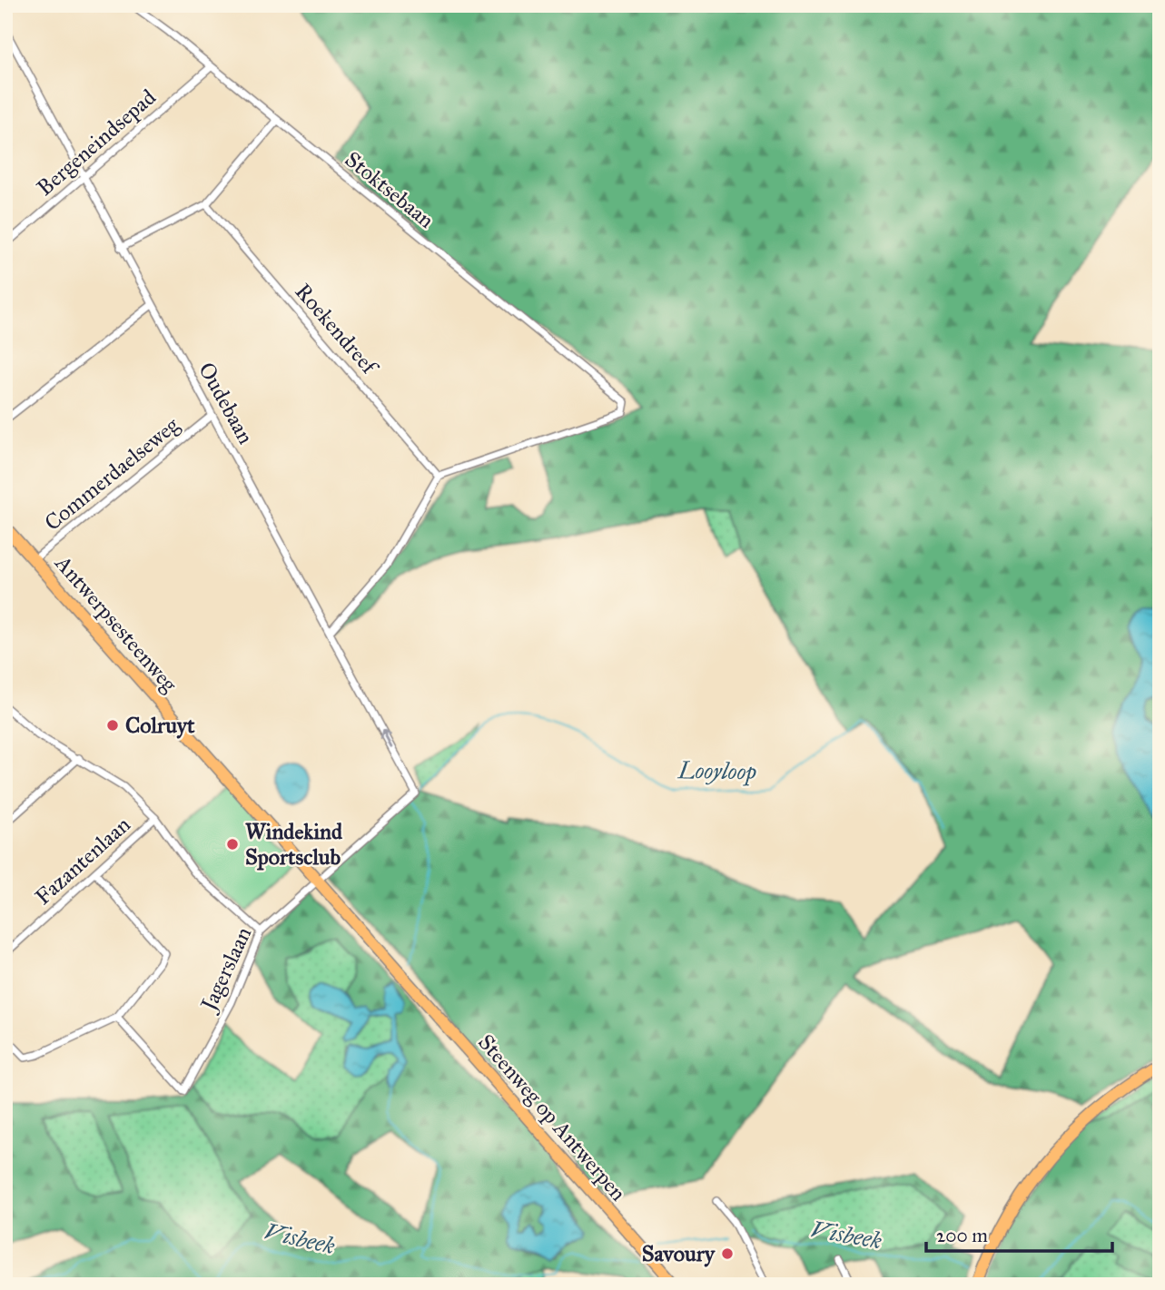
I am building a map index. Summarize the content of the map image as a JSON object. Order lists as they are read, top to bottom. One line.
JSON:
{"streets":{"main road":["Antwerpsesteenweg","Steenweg op Antwerpen"],"street":["Bergeneindsepad","Stoktsebaan","Roekendreef","Oudebaan","Commerdaelseweg","Fazantenlaan","Jagerslaan"]},"crossings":[["Bergeneindsepad","Stoktsebaan"],["Bergeneindsepad","Oudebaan"],["Stoktsebaan","Roekendreef"],["Oudebaan","Commerdaelseweg"],["Oudebaan","Jagerslaan"],["Commerdaelseweg","Antwerpsesteenweg"],["Antwerpsesteenweg","Jagerslaan"],["Antwerpsesteenweg","Steenweg op Antwerpen"]],"water":["Looyloop","Visbeek"],"places":["Colruyt","Windekind Sportsclub","Savoury"],"scale_bar":"200 m"}
